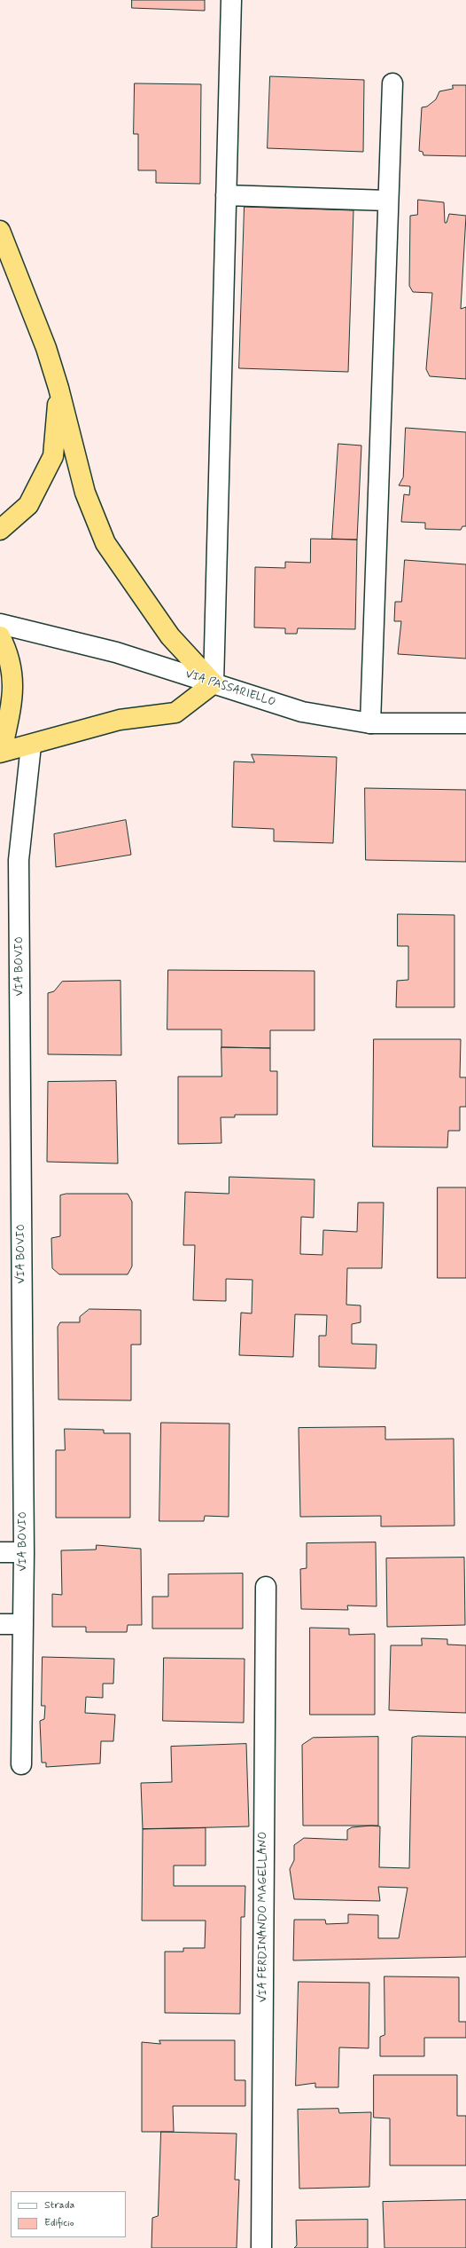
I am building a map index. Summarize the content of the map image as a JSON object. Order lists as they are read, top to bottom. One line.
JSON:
{"streets":{"street":["VIA PASSARIELLO","VIA BOVIO","VIA FERDINANDO MAGELLANO"]},"legend":["Strada","Edificio"]}
